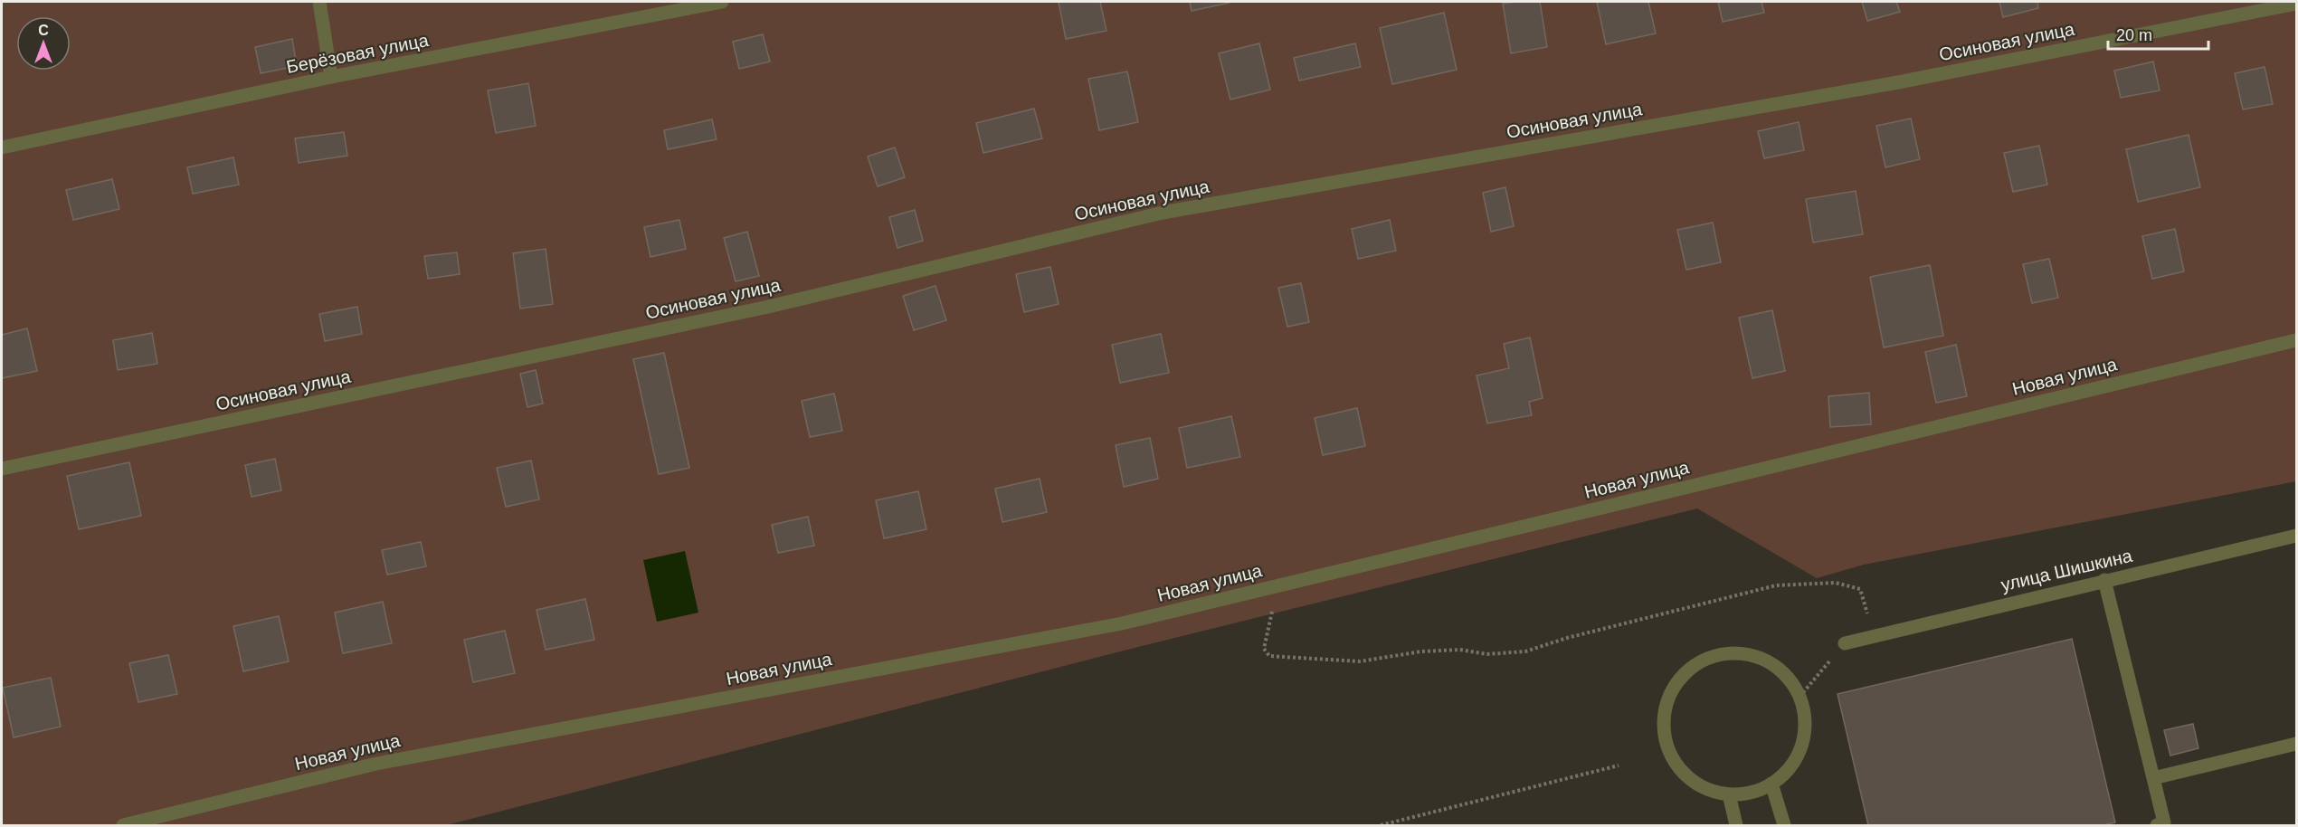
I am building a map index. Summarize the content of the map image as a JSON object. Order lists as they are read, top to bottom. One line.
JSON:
{"streets":{"street":["Осиновая улица","Берёзовая улица","Новая улица","улица Шишкина"]},"scale_bar":"20 m","north":"top"}
